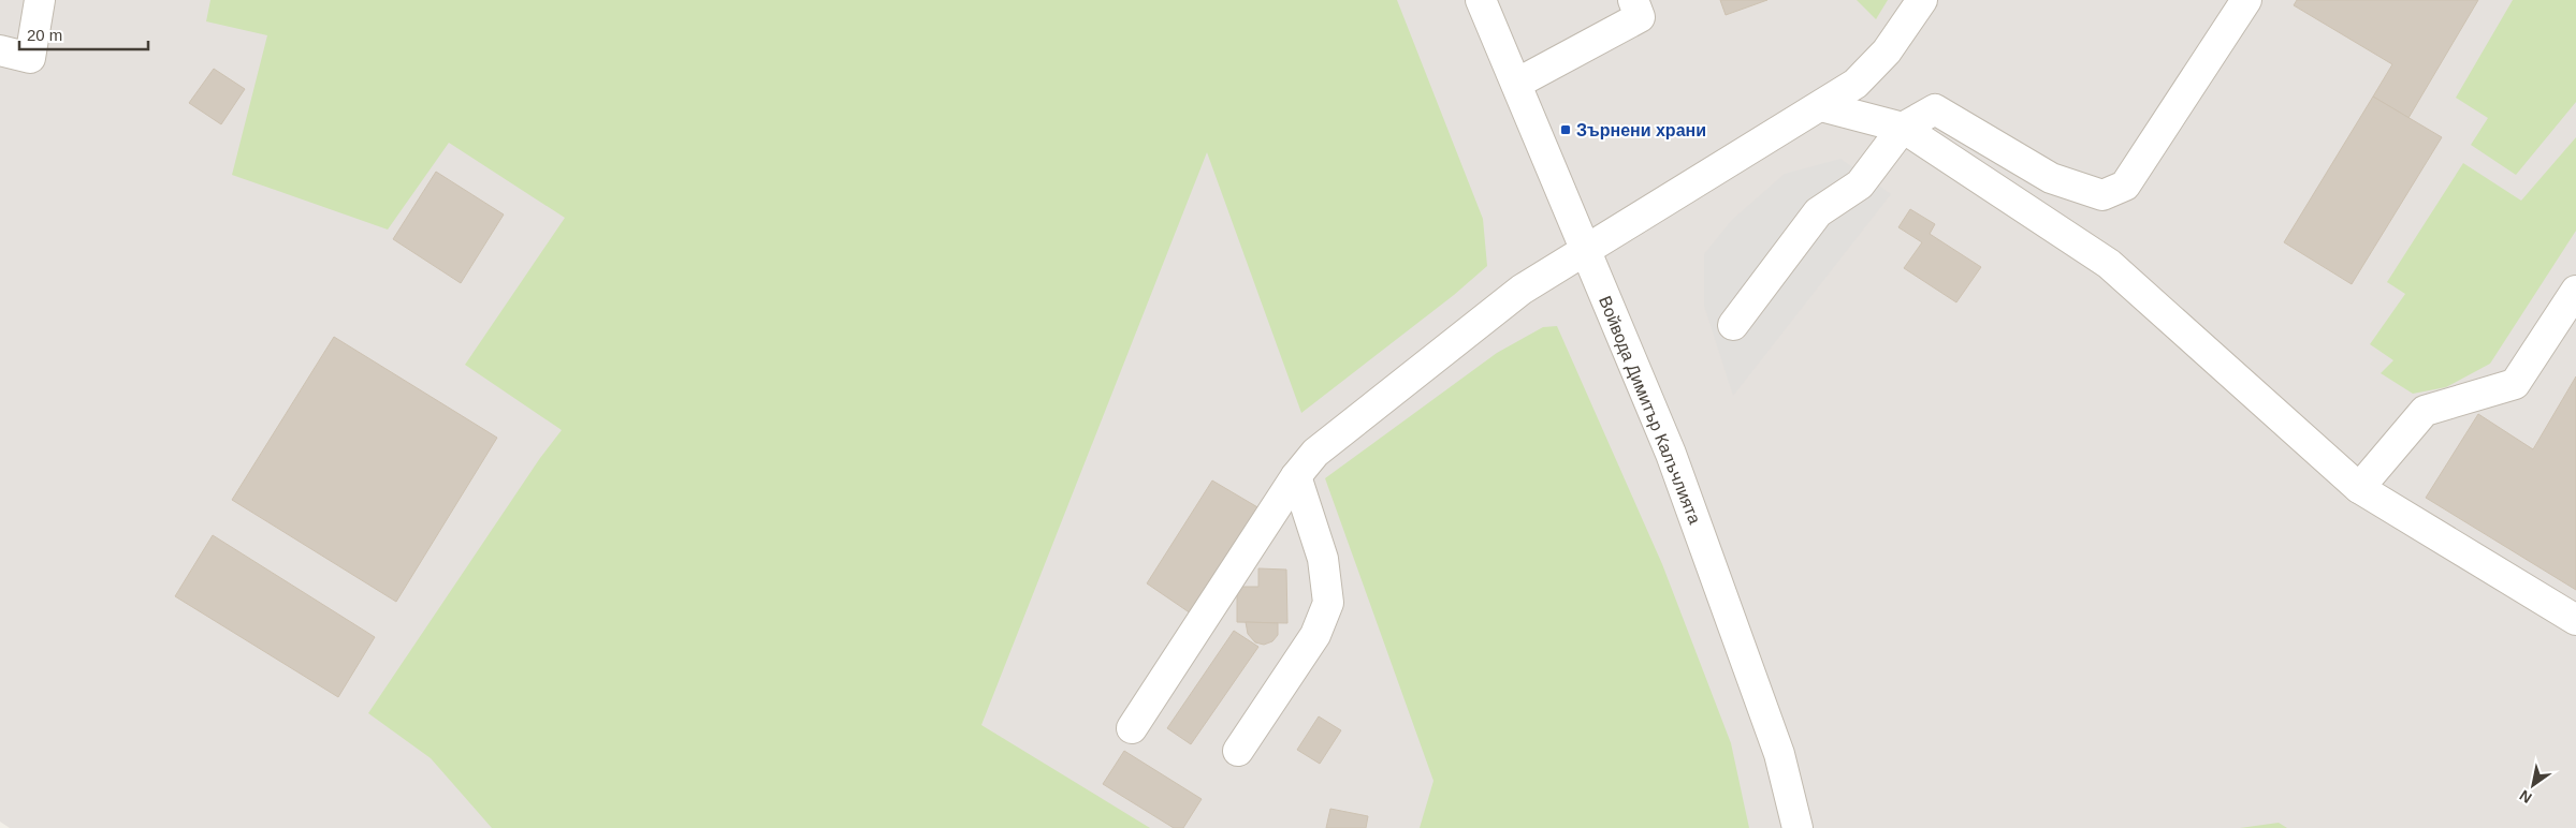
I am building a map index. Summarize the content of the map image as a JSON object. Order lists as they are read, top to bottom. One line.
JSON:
{"streets":{"street":["Войвода Димитър Калъчлията"]},"places":{"transit":["Зърнени храни"]},"scale_bar":"20 m","north":"bottom left"}
